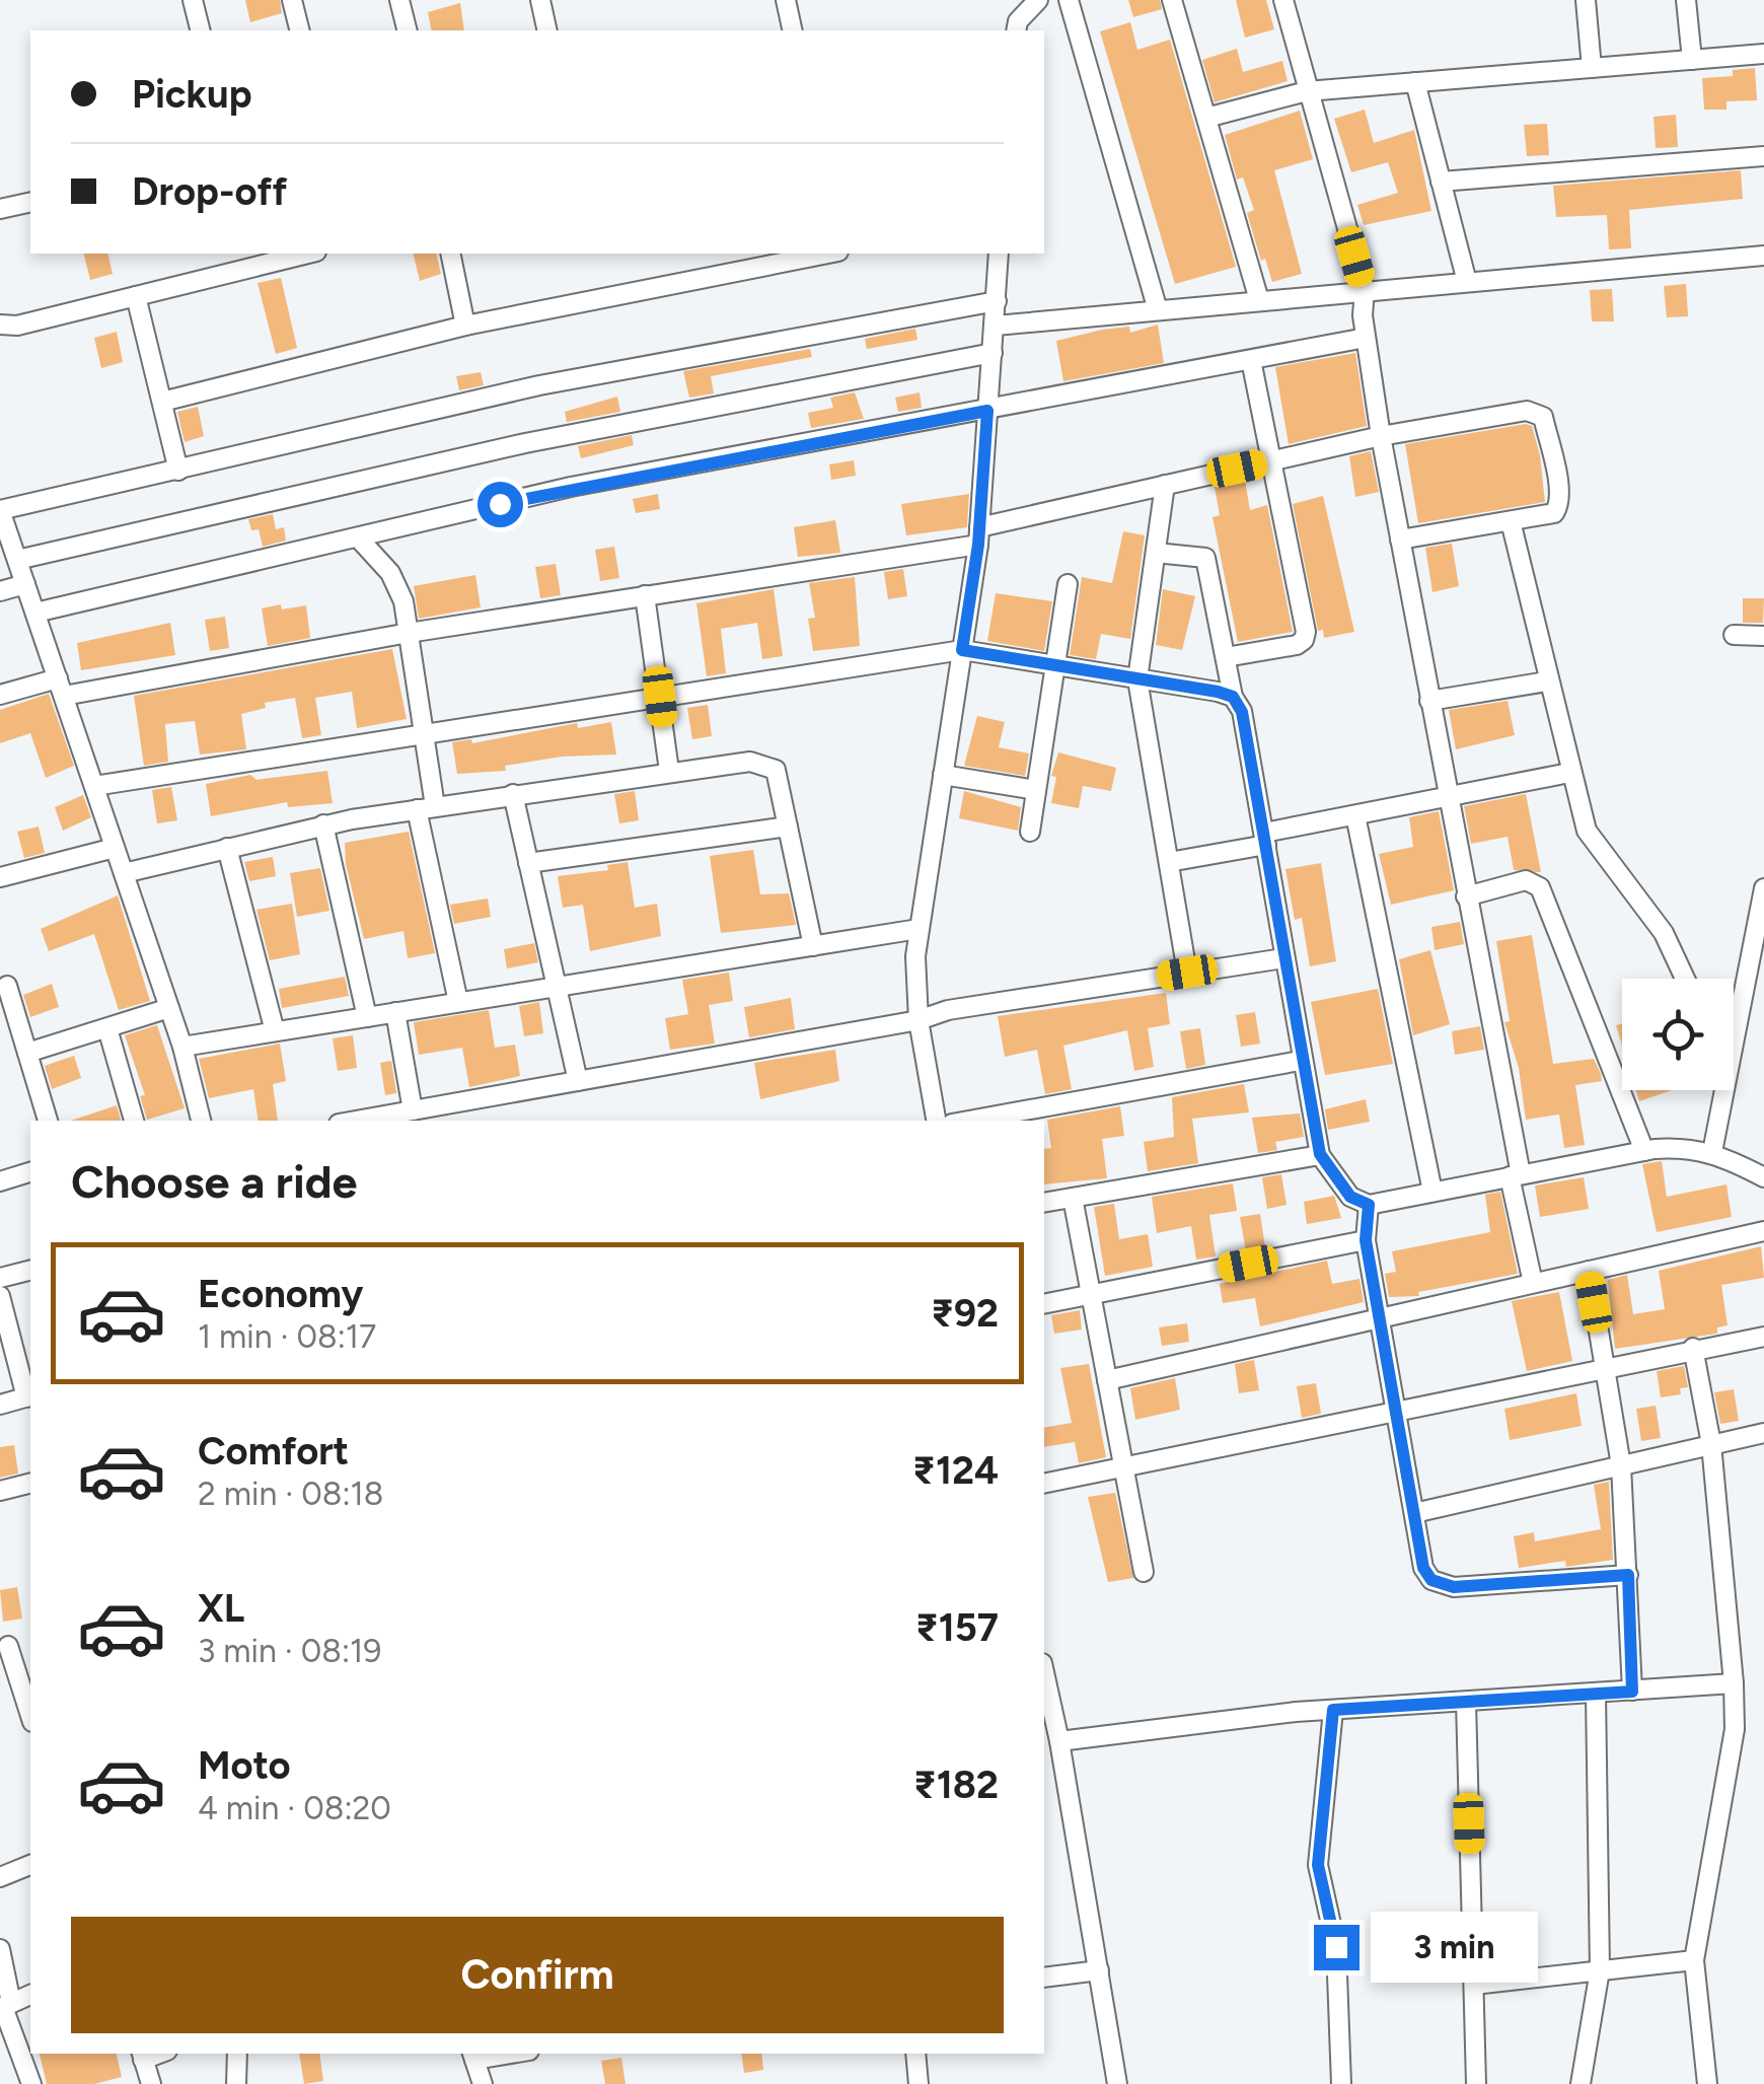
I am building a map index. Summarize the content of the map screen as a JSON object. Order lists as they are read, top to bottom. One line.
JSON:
{"page":{"banner":["Pickup","Drop-off"],"heading":"Choose a ride","list":[{"name":"Economy","note":"1 min · 08:17","value":"₹92"},{"name":"Comfort","note":"2 min · 08:18","value":"₹124"},{"name":"XL","note":"3 min · 08:19","value":"₹157"},{"name":"Moto","note":"4 min · 08:20","value":"₹182"}],"buttons":"Confirm","bubble":"3 min"}}
